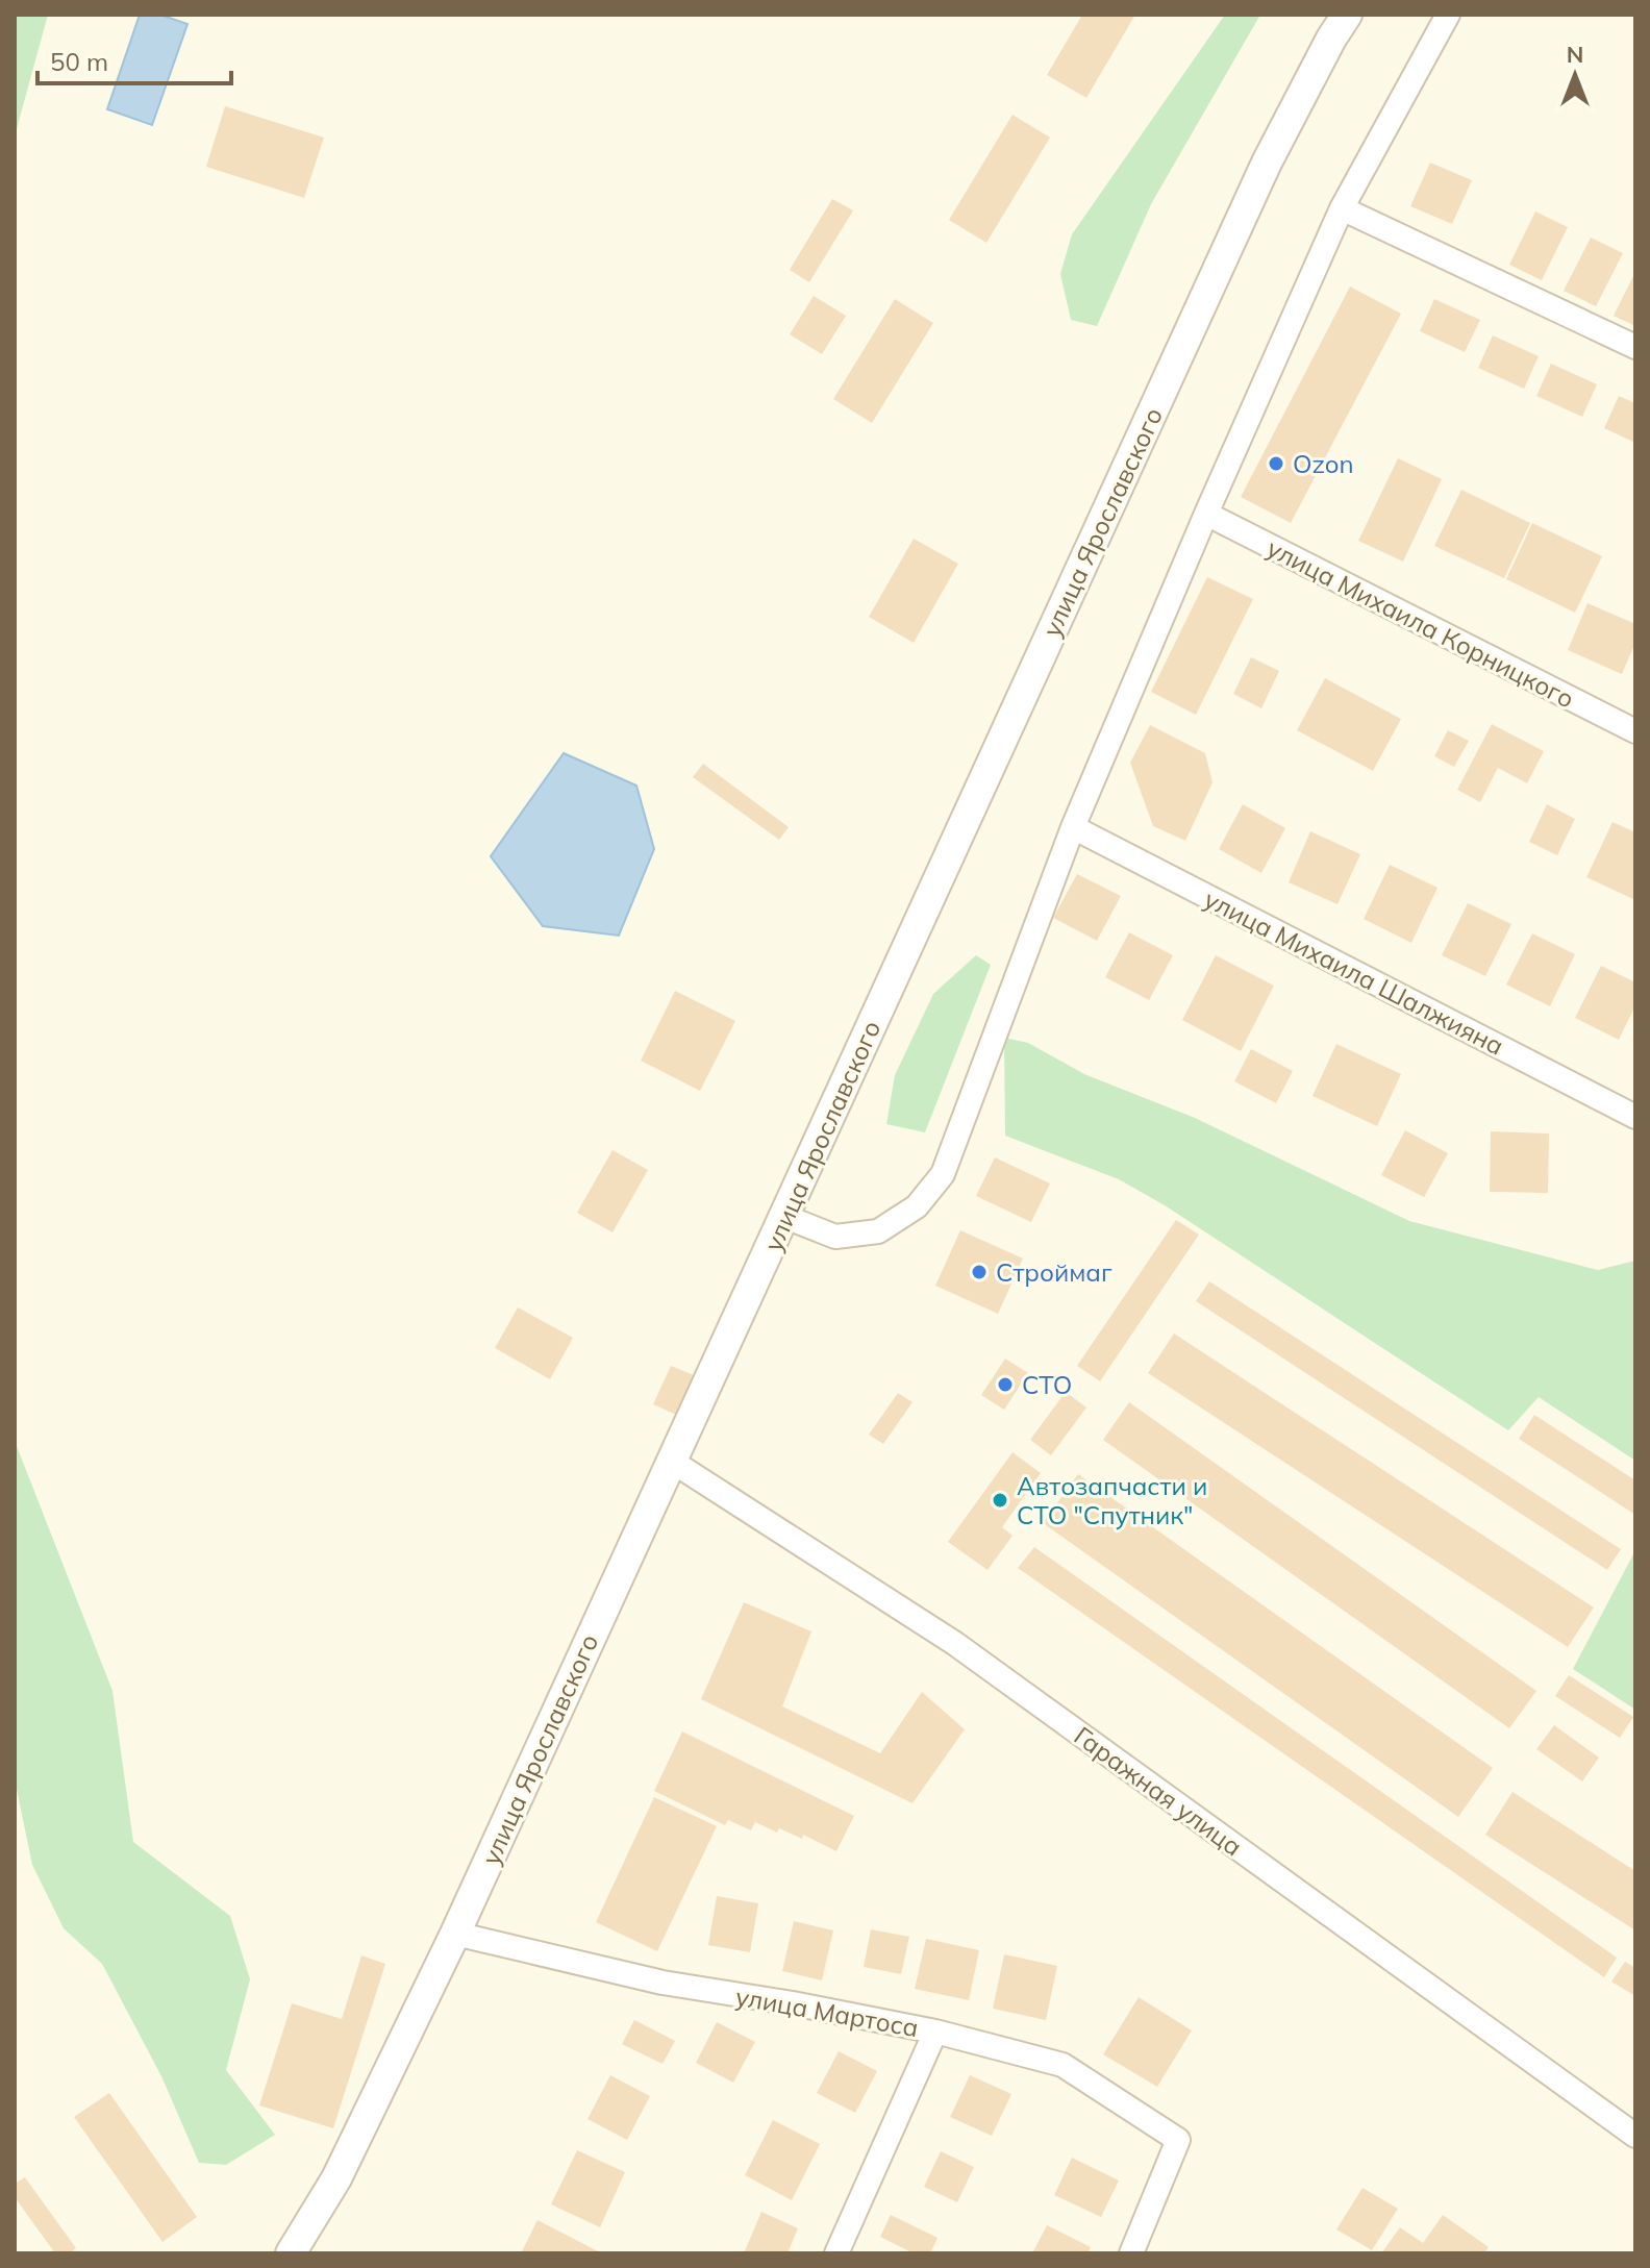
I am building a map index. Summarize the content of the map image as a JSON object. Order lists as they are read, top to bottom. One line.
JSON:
{"streets":{"street":["улица Ярославского","улица Михаила Корницкого","улица Михаила Шалжияна","Гаражная улица","улица Мартоса"]},"crossings":[["улица Ярославского","Гаражная улица"],["улица Ярославского","улица Мартоса"]],"places":["Ozon","Строймаг","СТО","Автозапчасти и СТО \"Спутник\""],"scale_bar":"50 m","north":"top"}
